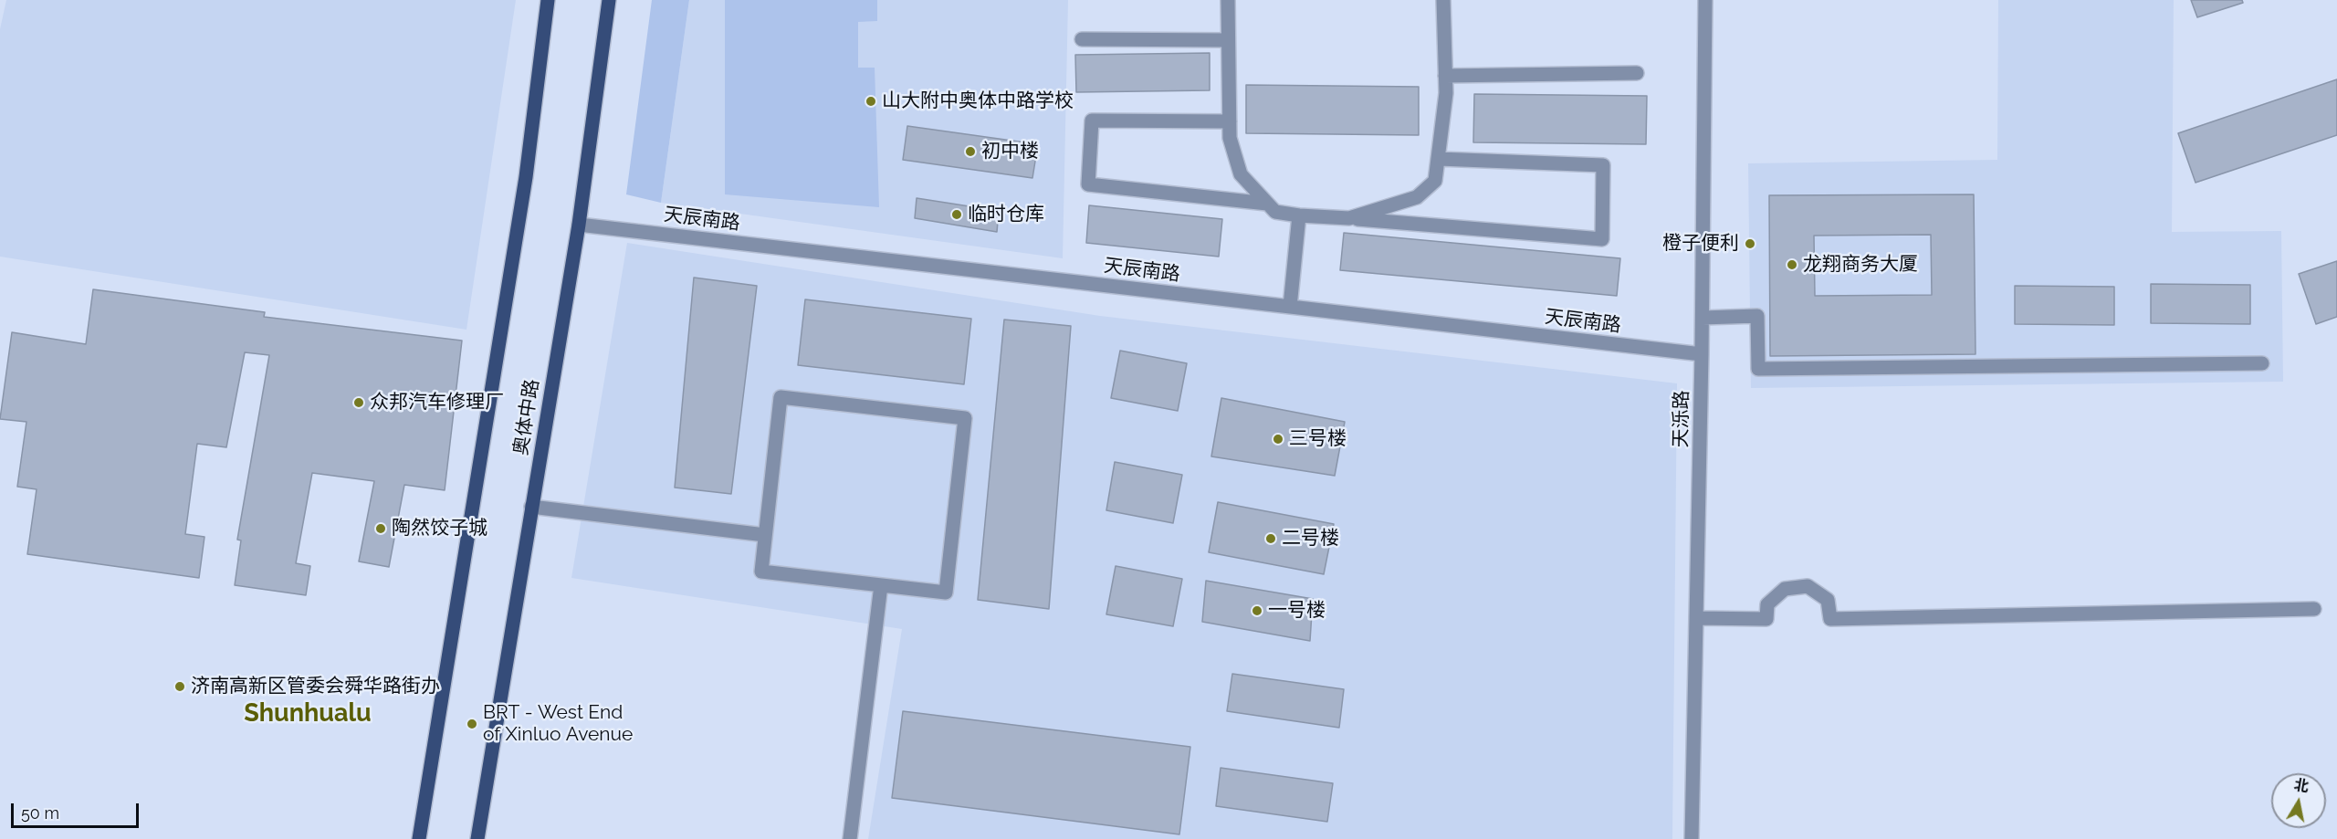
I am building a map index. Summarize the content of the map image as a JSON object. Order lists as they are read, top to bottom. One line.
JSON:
{"streets":{"main road":["奥体中路"],"street":["天辰南路","天泺路"]},"crossings":[["天辰南路","奥体中路"],["天辰南路","天泺路"]],"districts":["Shunhualu"],"places":["山大附中奥体中路学校","初中楼","临时仓库","橙子便利","龙翔商务大厦","众邦汽车修理厂","三号楼","陶然饺子城","二号楼","一号楼","济南高新区管委会舜华路街办","BRT - West End of Xinluo Avenue"],"scale_bar":"50 m","north":"top"}
